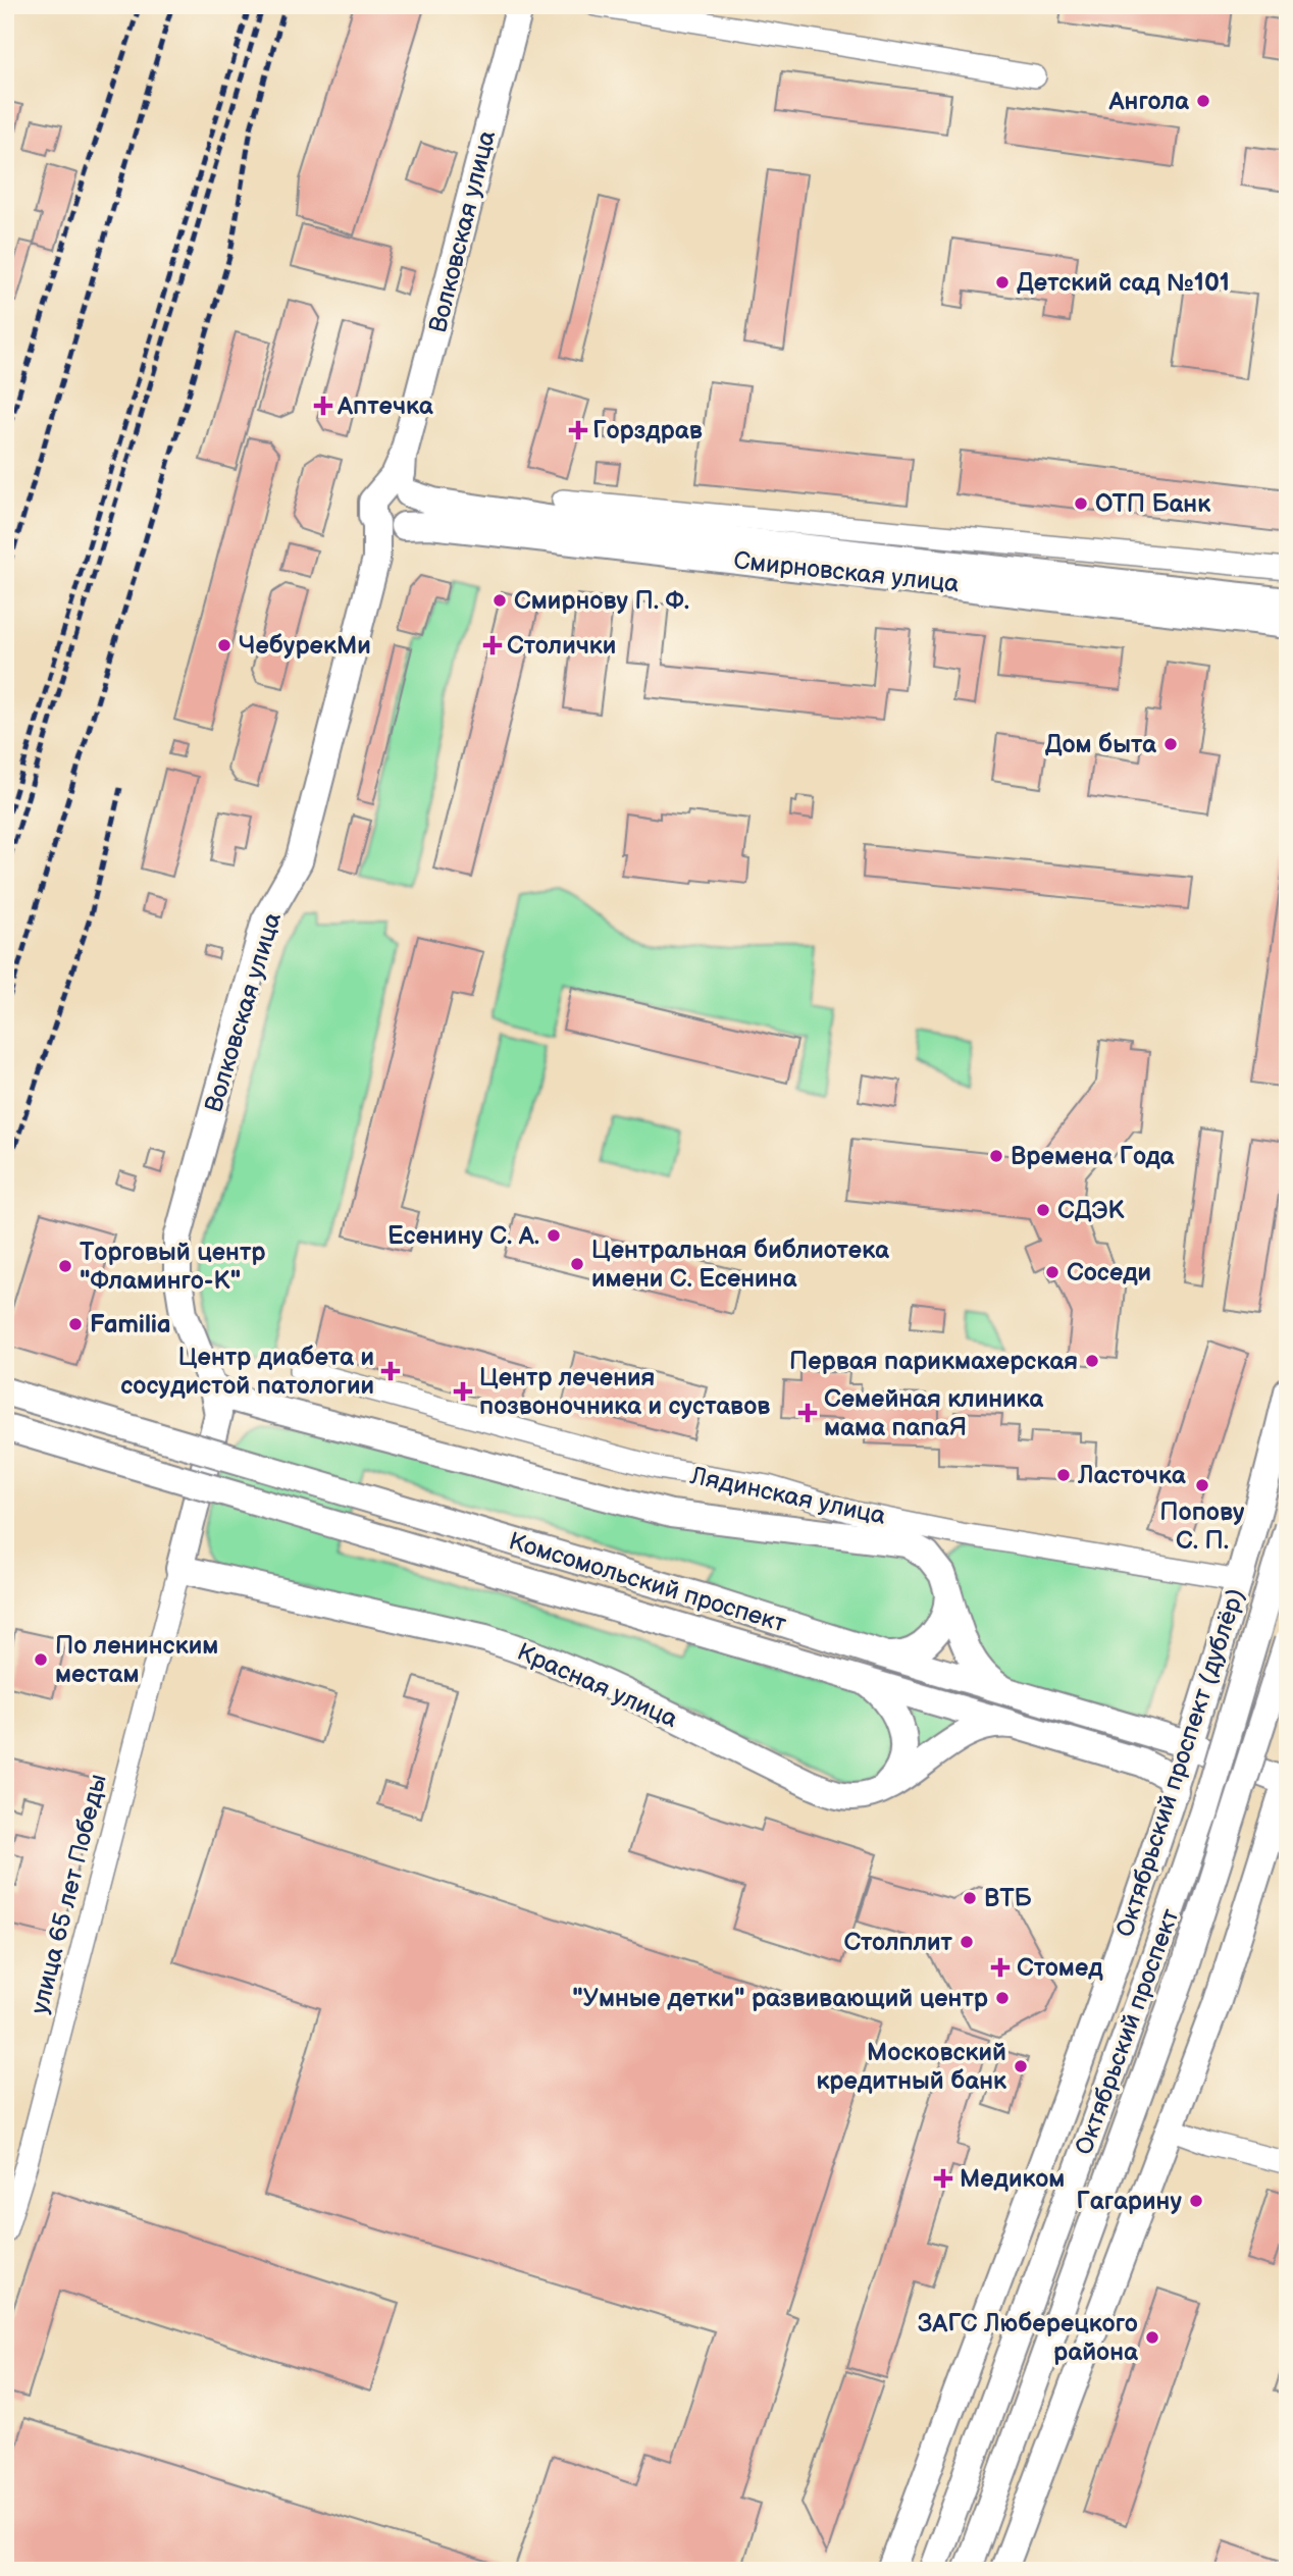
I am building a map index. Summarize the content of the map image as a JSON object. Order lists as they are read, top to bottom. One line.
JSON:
{"streets":{"main road":["Волковская улица","Смирновская улица","Лядинская улица","Комсомольский проспект","Красная улица","Октябрьский проспект (дублёр)","Октябрьский проспект"],"street":["улица 65 лет Победы"]},"crossings":[["Волковская улица","Смирновская улица"],["Волковская улица","Лядинская улица"],["Волковская улица","Красная улица"],["Волковская улица","улица 65 лет Победы"],["Лядинская улица","Комсомольский проспект"],["Лядинская улица","Октябрьский проспект (дублёр)"],["Комсомольский проспект","Октябрьский проспект (дублёр)"],["Красная улица","улица 65 лет Победы"]],"places":{"other":["Ангола","Детский сад №101","ОТП Банк","Смирнову П. Ф.","ЧебурекМи","Дом быта","Времена Года","СДЭК","Есенину С. А.","Центральная библиотека имени С. Есенина","Торговый центр \"Фламинго-К\"","Соседи","Familia","Первая парикмахерская","Ласточка","Попову С. П.","По ленинским местам","ВТБ","Столплит","\"Умные детки\" развивающий центр","Московский кредитный банк","Гагарину","ЗАГС Люберецкого района"],"health":["Аптечка","Горздрав","Столички","Центр диабета и сосудистой патологии","Центр лечения позвоночника и суставов","Семейная клиника мама папаЯ","Стомед","Медиком"]}}
